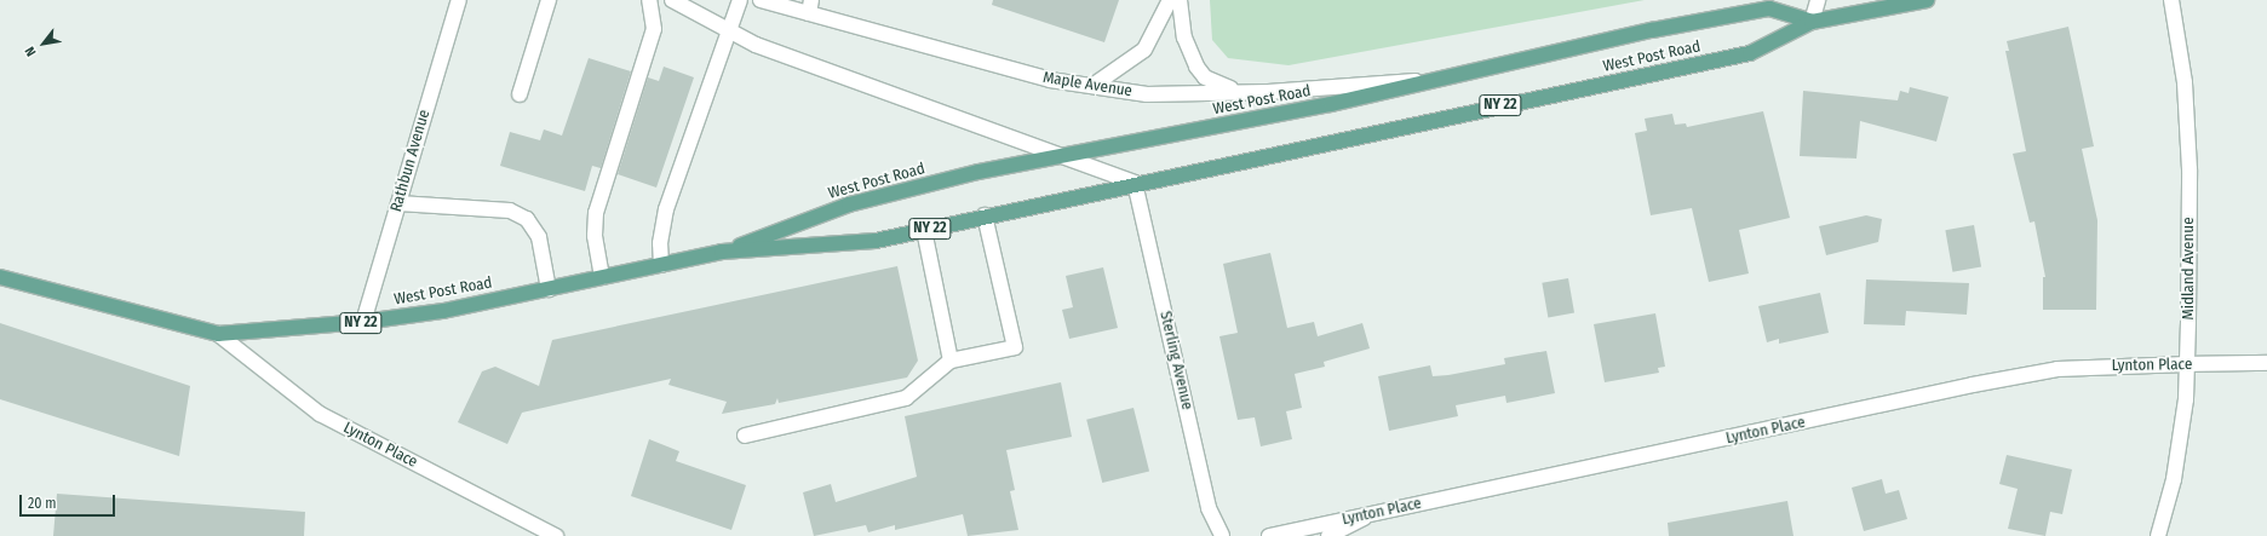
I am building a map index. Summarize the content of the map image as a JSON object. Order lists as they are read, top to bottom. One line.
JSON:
{"streets":{"main road":["West Post Road","NY 22"],"street":["Maple Avenue","Rathbun Avenue","Midland Avenue","Sterling Avenue","Lynton Place"]},"crossings":[["West Post Road","Maple Avenue"],["West Post Road","Rathbun Avenue"],["West Post Road","Sterling Avenue"],["West Post Road","Lynton Place"],["Midland Avenue","Lynton Place"]],"scale_bar":"20 m","north":"bottom left"}
